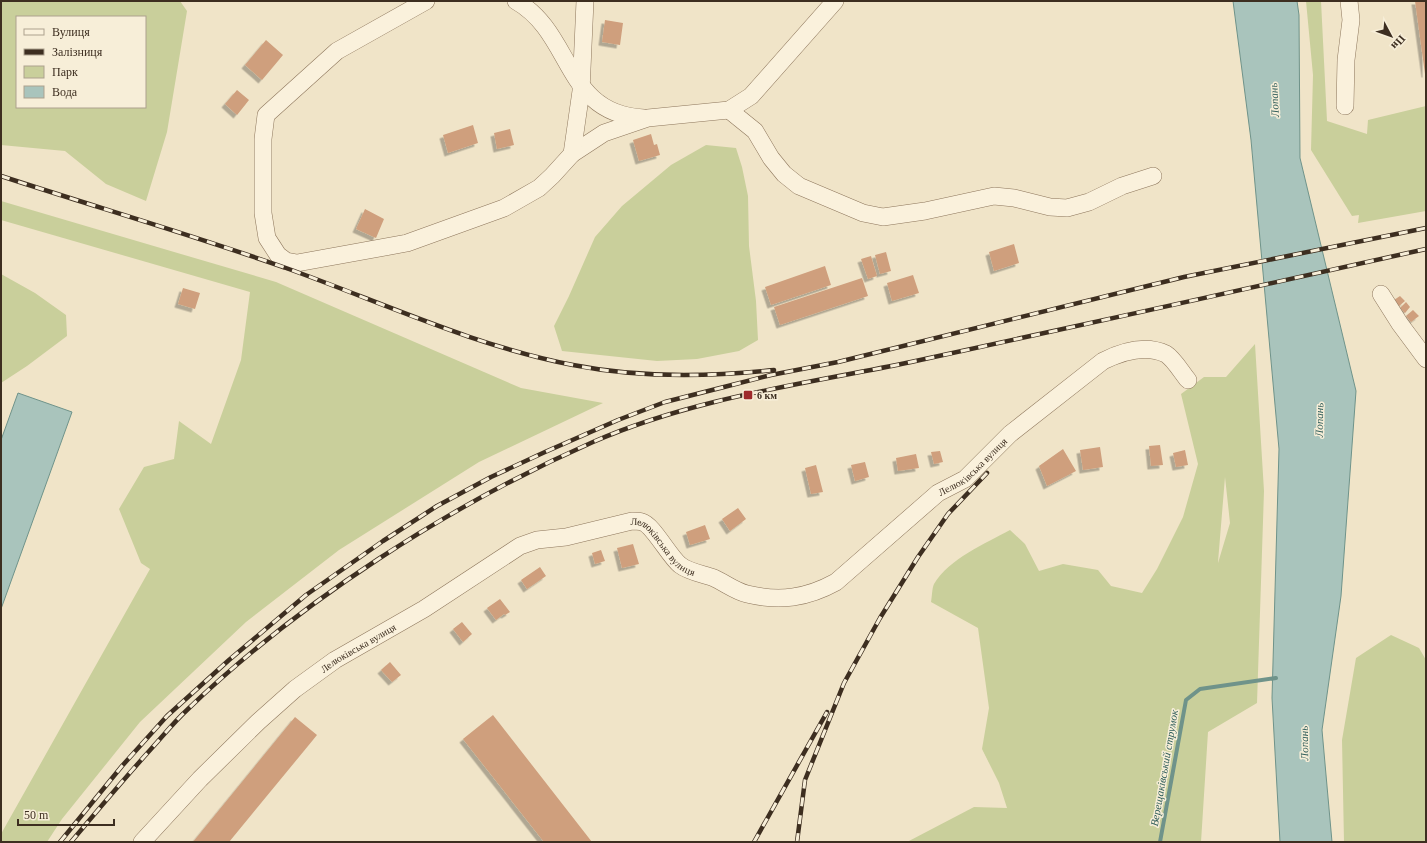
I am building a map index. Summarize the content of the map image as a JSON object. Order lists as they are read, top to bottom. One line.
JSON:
{"streets":{"street":["Лелюківська вулиця"]},"water":["Лопань","Верещаківський струмок"],"places":{"transit":["6 км"]},"legend":["Вулиця","Залізниця","Парк","Вода"],"scale_bar":"50 m","north":"bottom right"}
